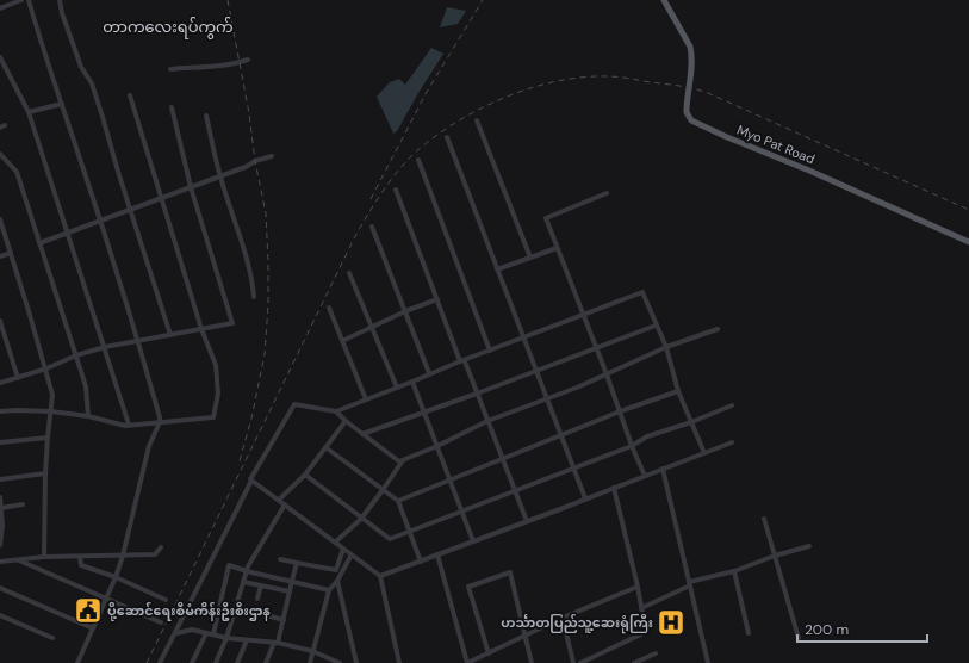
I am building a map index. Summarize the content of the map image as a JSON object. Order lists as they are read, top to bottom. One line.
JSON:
{"streets":{"main road":["Myo Pat Road"]},"districts":["တာကလေးရပ်ကွက်"],"places":{"public building":["ပို့ဆောင်ရေးစီမံကိန်းဦးစီးဌာန"],"hospital":["ဟင်္သာတပြည်သူ့ဆေးရုံကြီး"]},"scale_bar":"200 m"}
